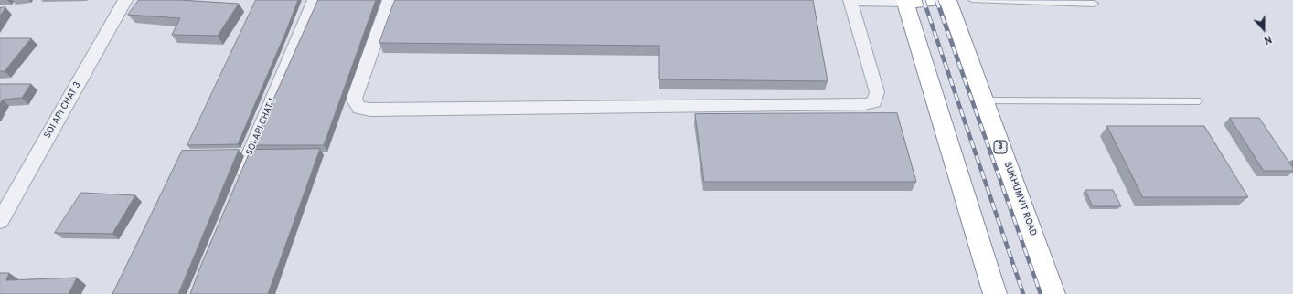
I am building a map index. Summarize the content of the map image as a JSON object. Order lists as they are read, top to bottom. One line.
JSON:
{"streets":{"highway":["3","SUKHUMVIT ROAD"],"street":["SOI API CHAT 3","SOI API CHAT 1"]},"north":"bottom"}
